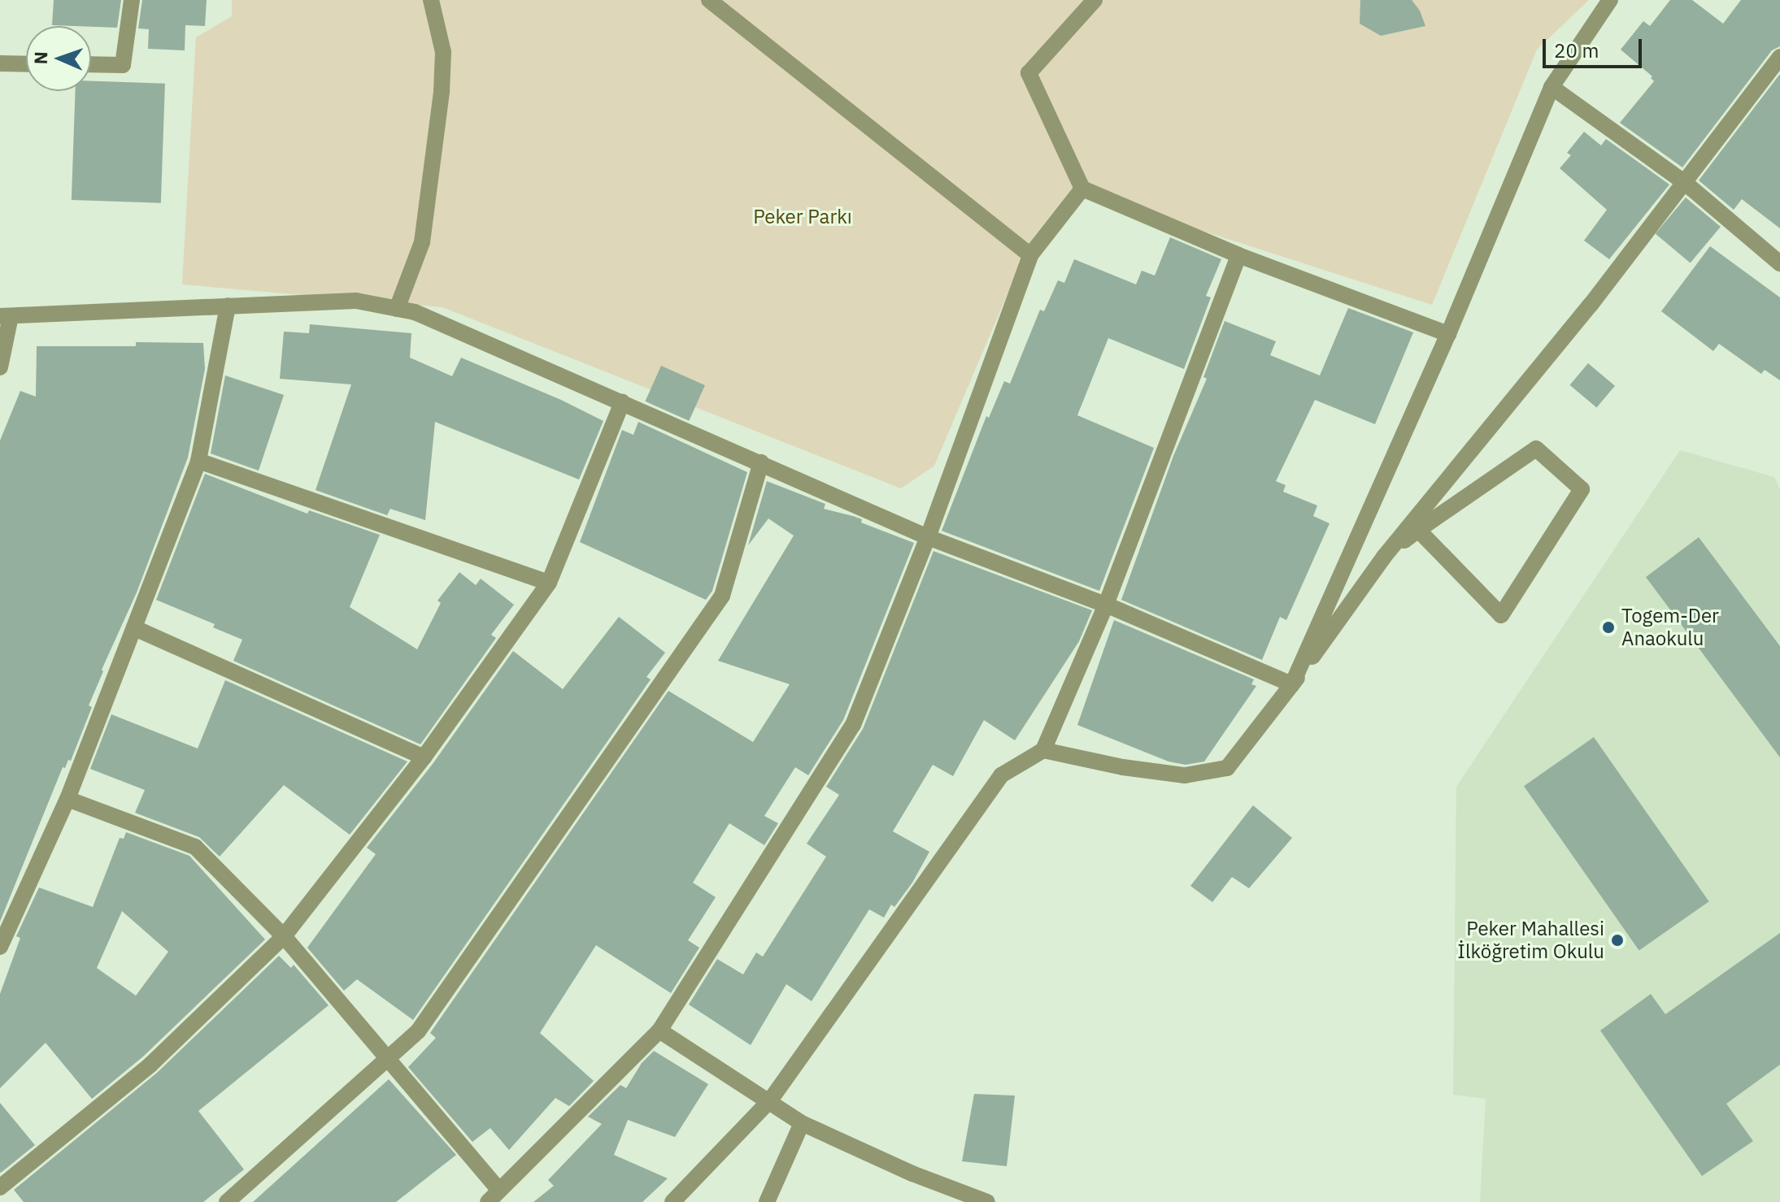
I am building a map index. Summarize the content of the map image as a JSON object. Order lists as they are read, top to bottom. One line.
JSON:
{"parks":["Peker Parkı"],"places":["Togem-Der Anaokulu","Peker Mahallesi İlköğretim Okulu"],"scale_bar":"20 m","north":"left"}
